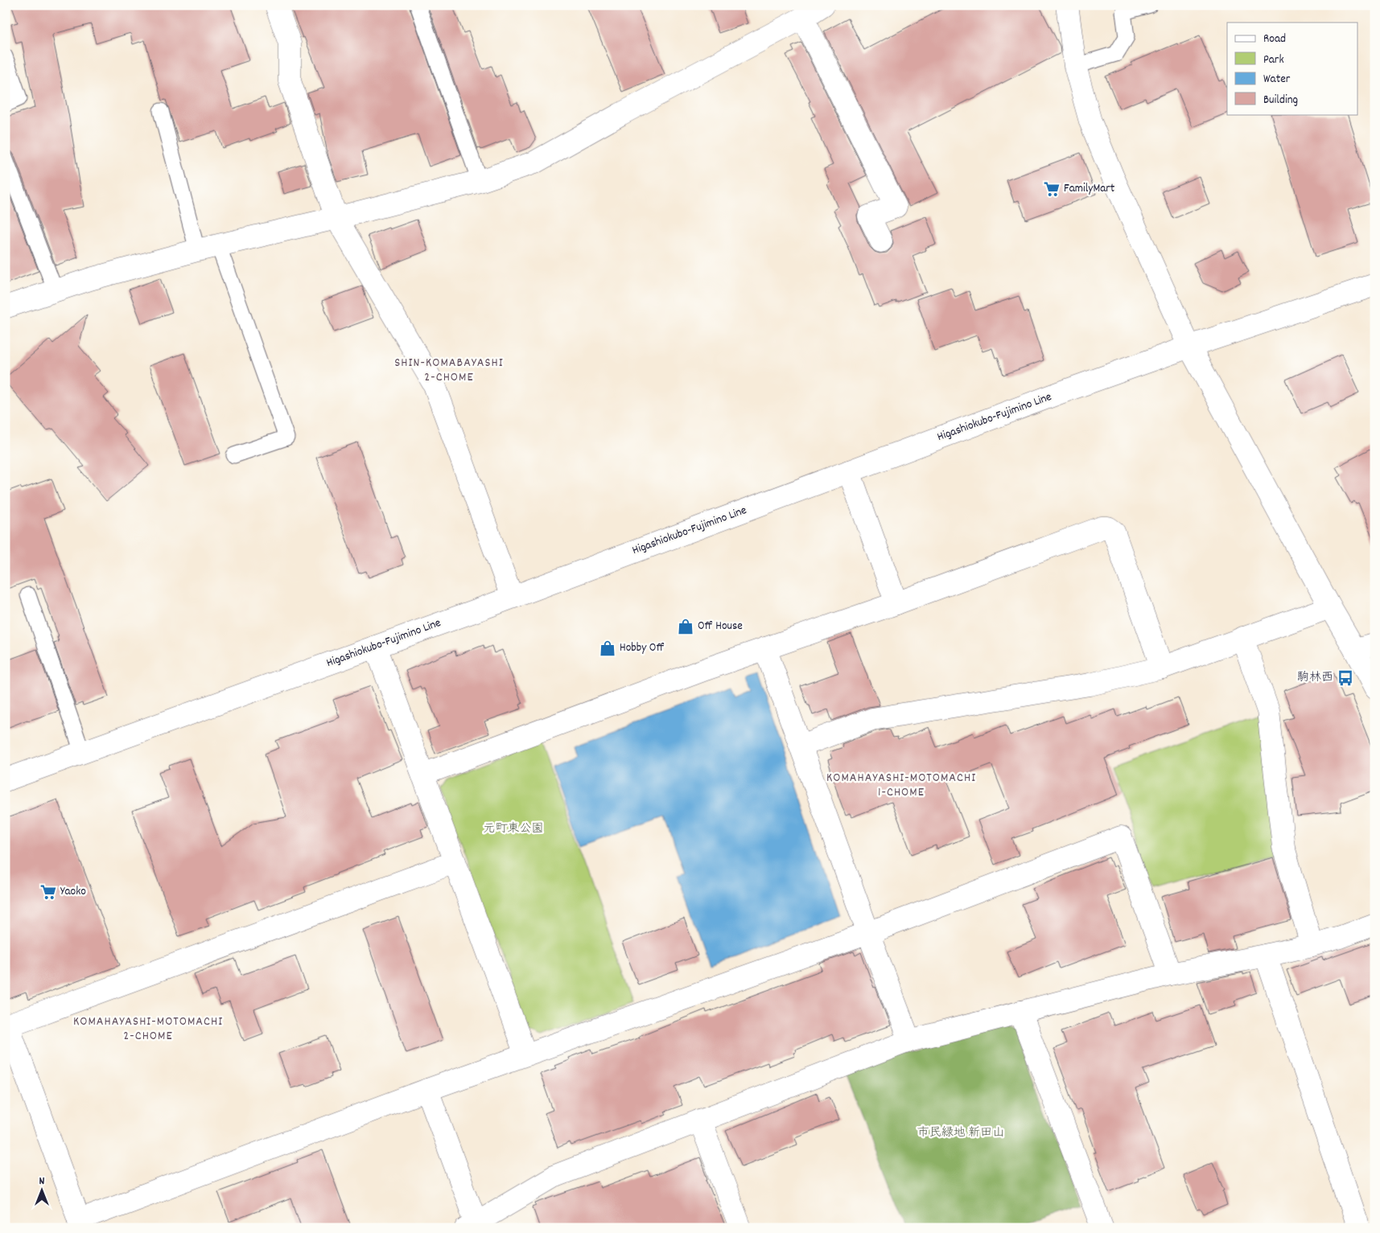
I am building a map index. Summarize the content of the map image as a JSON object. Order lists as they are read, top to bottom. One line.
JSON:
{"streets":{"street":["Higashiokubo-Fujimino Line"]},"districts":["SHIN-KOMABAYASHI 2-CHOME","KOMAHAYASHI-MOTOMACHI 1-CHOME","KOMAHAYASHI-MOTOMACHI 2-CHOME"],"parks":["元町東公園","市民緑地 新田山"],"places":{"supermarket":["FamilyMart","Yaoko"],"shop":["Off House","Hobby Off"],"bus stop":["駒林西"]},"legend":["Road","Park","Water","Building"],"north":"top"}
